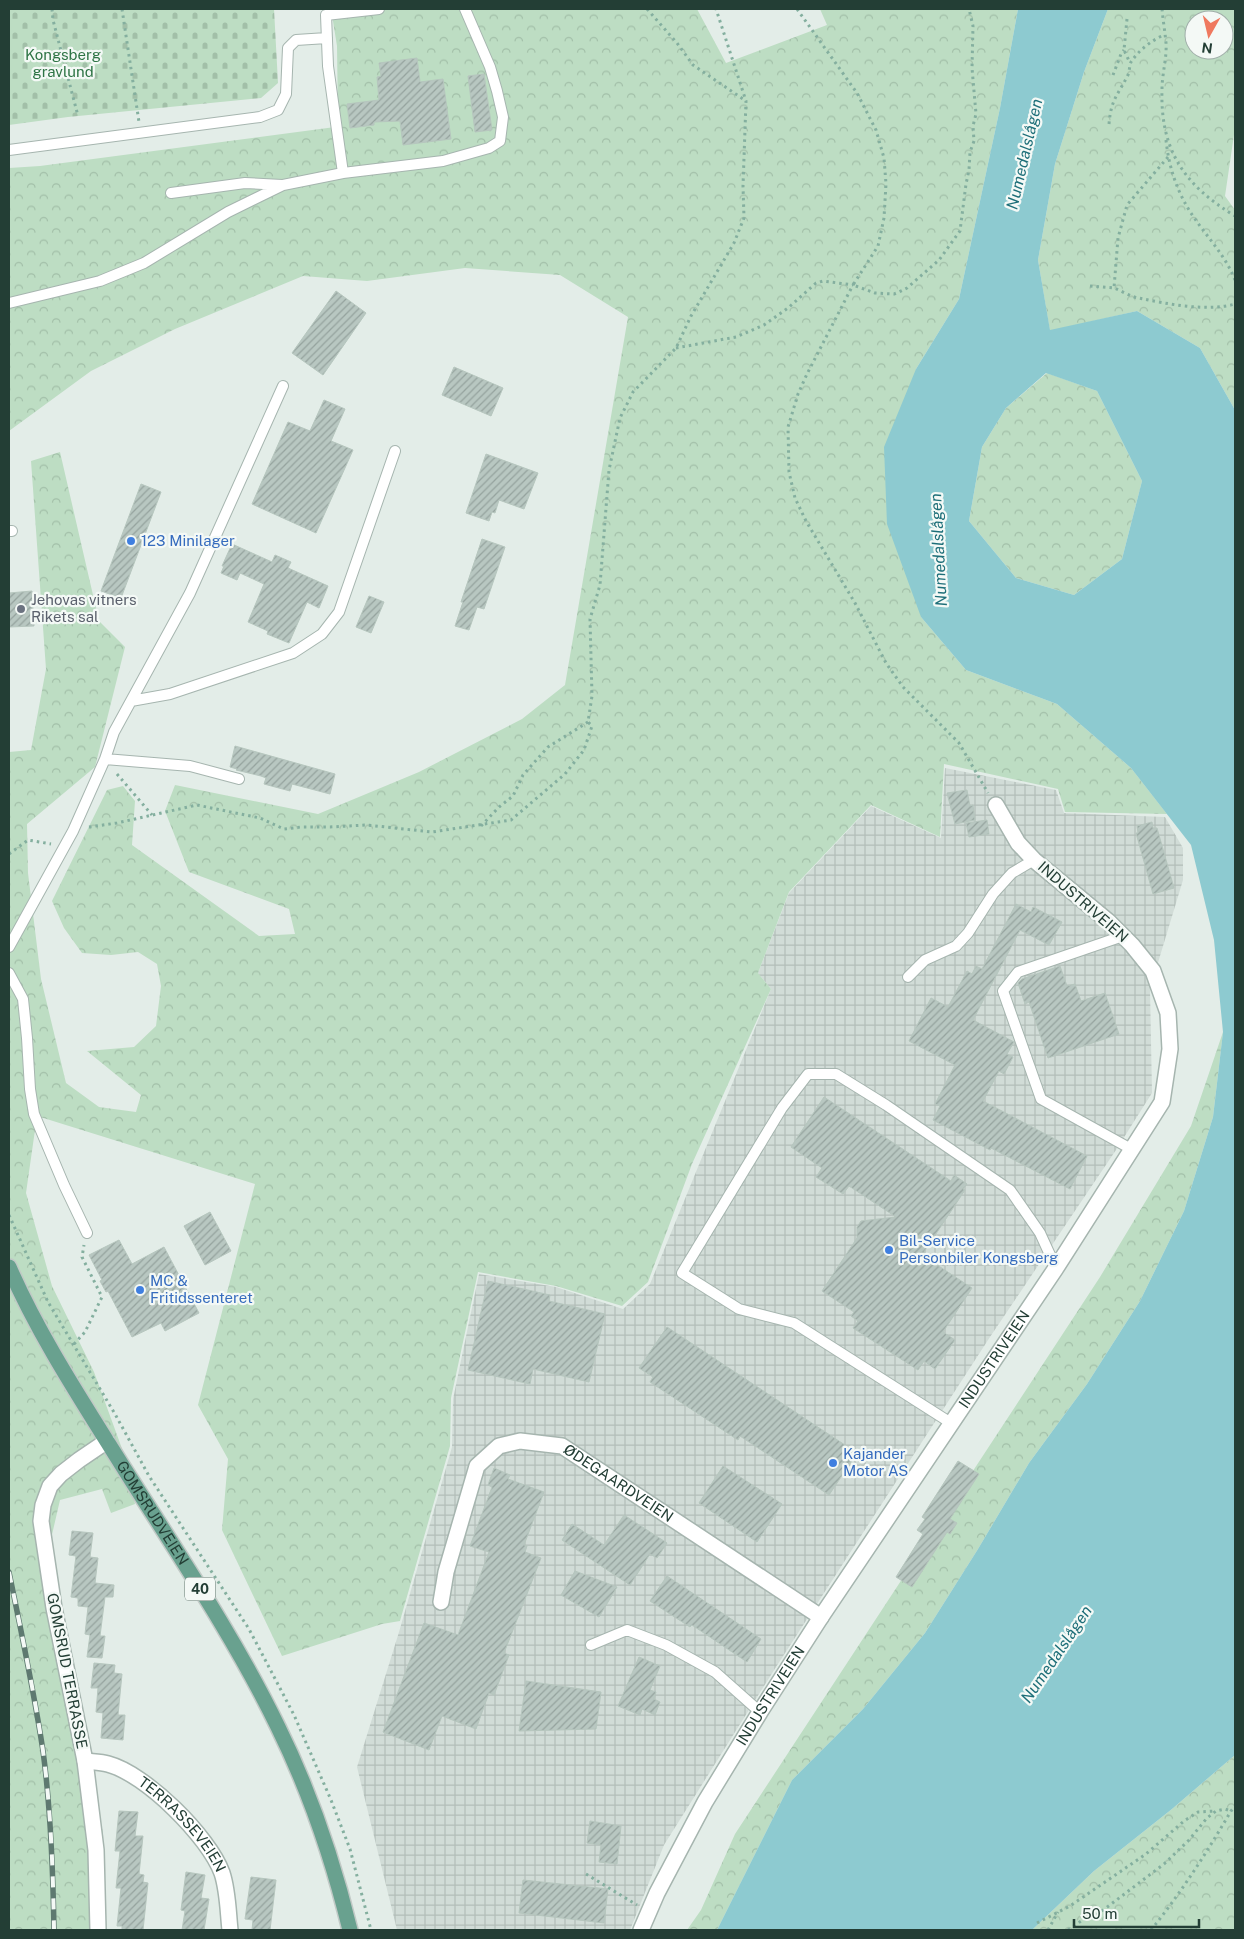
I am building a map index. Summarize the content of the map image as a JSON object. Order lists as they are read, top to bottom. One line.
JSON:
{"streets":{"main road":["GOMSRUDVEIEN","40"],"street":["INDUSTRIVEIEN","ØDEGAARDVEIEN","GOMSRUD TERRASSE","TERRASSEVEIEN"]},"crossings":[["INDUSTRIVEIEN","ØDEGAARDVEIEN"],["GOMSRUDVEIEN","GOMSRUD TERRASSE"],["GOMSRUD TERRASSE","TERRASSEVEIEN"]],"water":["Numedalslågen"],"parks":["Kongsberg gravlund"],"places":["123 Minilager","Jehovas vitners Rikets sal","Bil-Service Personbiler Kongsberg","MC & Fritidssenteret","Kajander Motor AS"],"scale_bar":"50 m","north":"bottom"}
